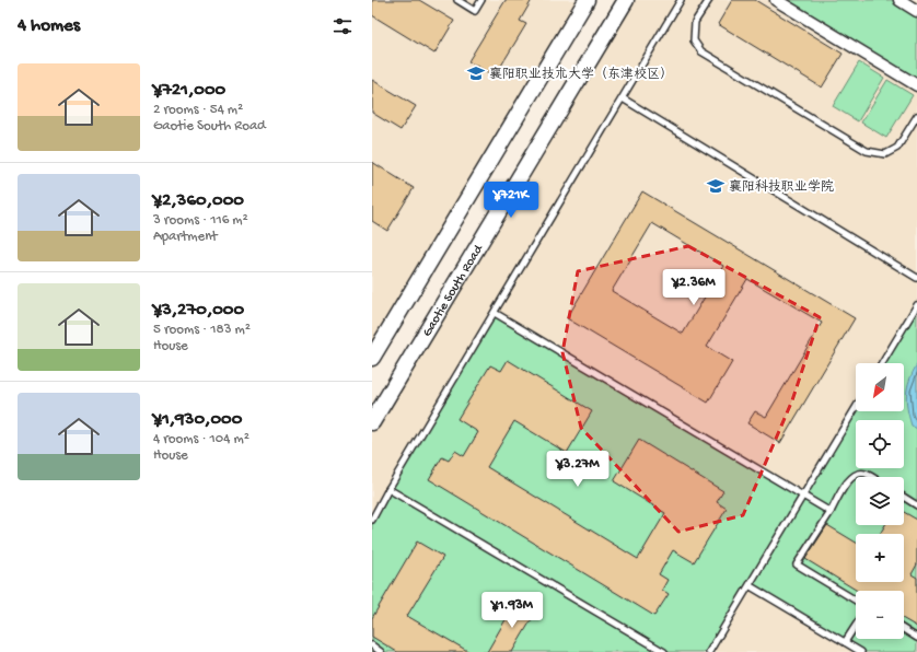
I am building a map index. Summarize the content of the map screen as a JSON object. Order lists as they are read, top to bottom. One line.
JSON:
{"streets":{"main road":["Gaotie South Road"]},"places":{"school or university":["襄阳职业技术大学（东津校区）","襄阳科技职业学院"]},"north":"bottom left","page":{"heading":"4 homes","list":[{"name":"¥721,000","note":"2 rooms · 54 m² · Gaotie South Road"},{"name":"¥2,360,000","note":"3 rooms · 116 m² · Apartment"},{"name":"¥3,270,000","note":"5 rooms · 183 m² · House"},{"name":"¥1,930,000","note":"4 rooms · 104 m² · House"}],"price":["¥721K","¥2.36M","¥3.27M","¥1.93M"],"map_buttons":["+","−"]}}
